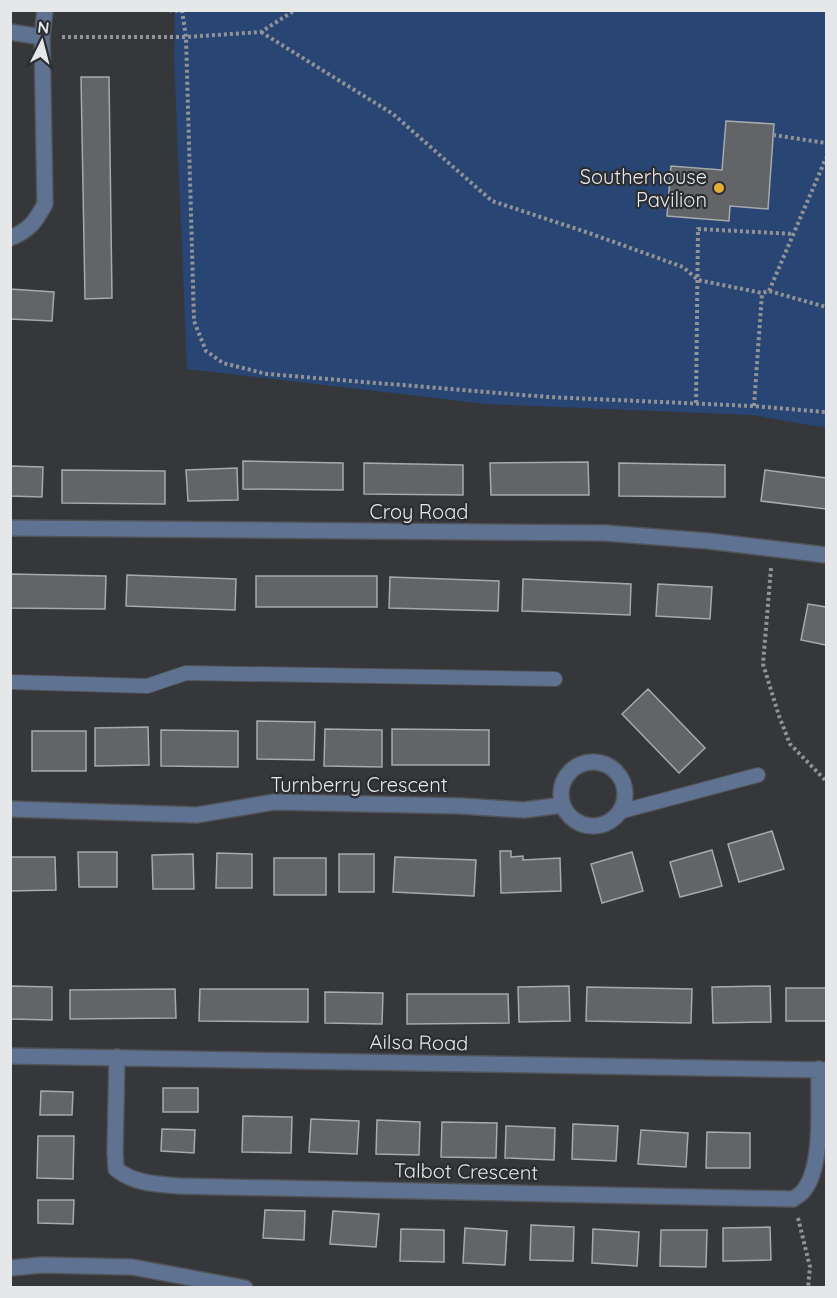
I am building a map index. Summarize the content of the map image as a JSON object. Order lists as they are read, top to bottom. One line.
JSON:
{"streets":{"street":["Croy Road","Turnberry Crescent","Ailsa Road","Talbot Crescent"]},"crossings":[["Ailsa Road","Talbot Crescent"]],"places":["Southerhouse Pavilion"],"north":"top"}
